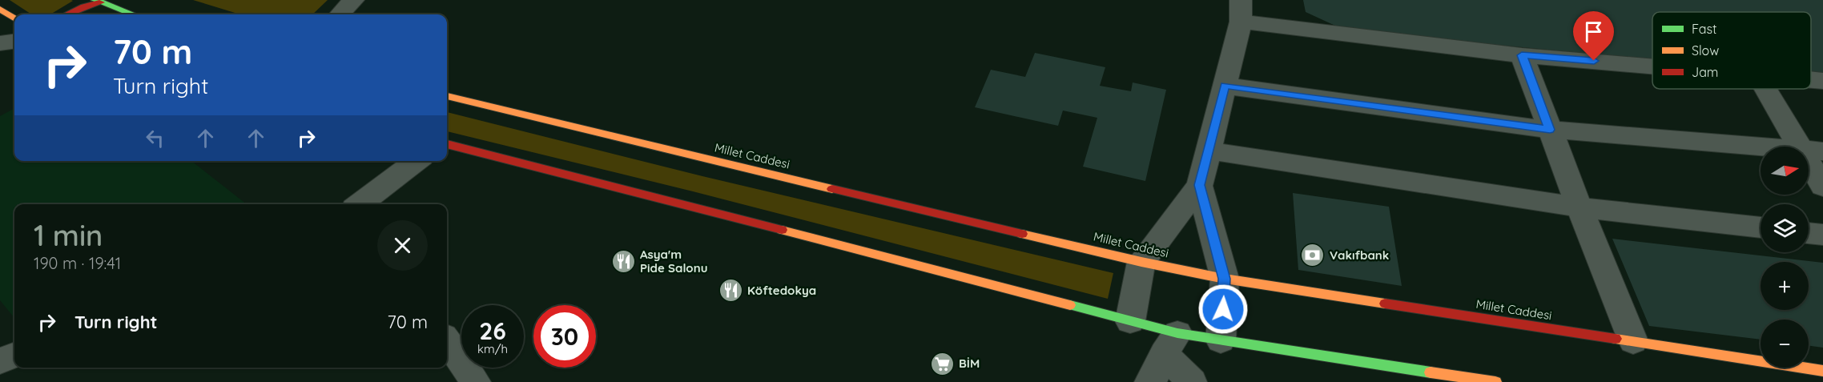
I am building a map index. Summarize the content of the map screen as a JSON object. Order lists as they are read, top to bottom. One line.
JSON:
{"streets":{"main road":["Millet Caddesi"]},"places":{"bank":["Vakıfbank"],"restaurant":["Asya'm Pide Salonu","Köftedokya"],"supermarket":["BİM"]},"legend":["Fast","Slow","Jam"],"north":"right","page":{"turn":["70 m","Turn right"],"map_buttons":["+","−"],"heading":["1 min","190 m · 19:41"],"list":[{"name":"Turn right","value":"70 m"}],"speed":"26 km/h","limit":"30"}}
